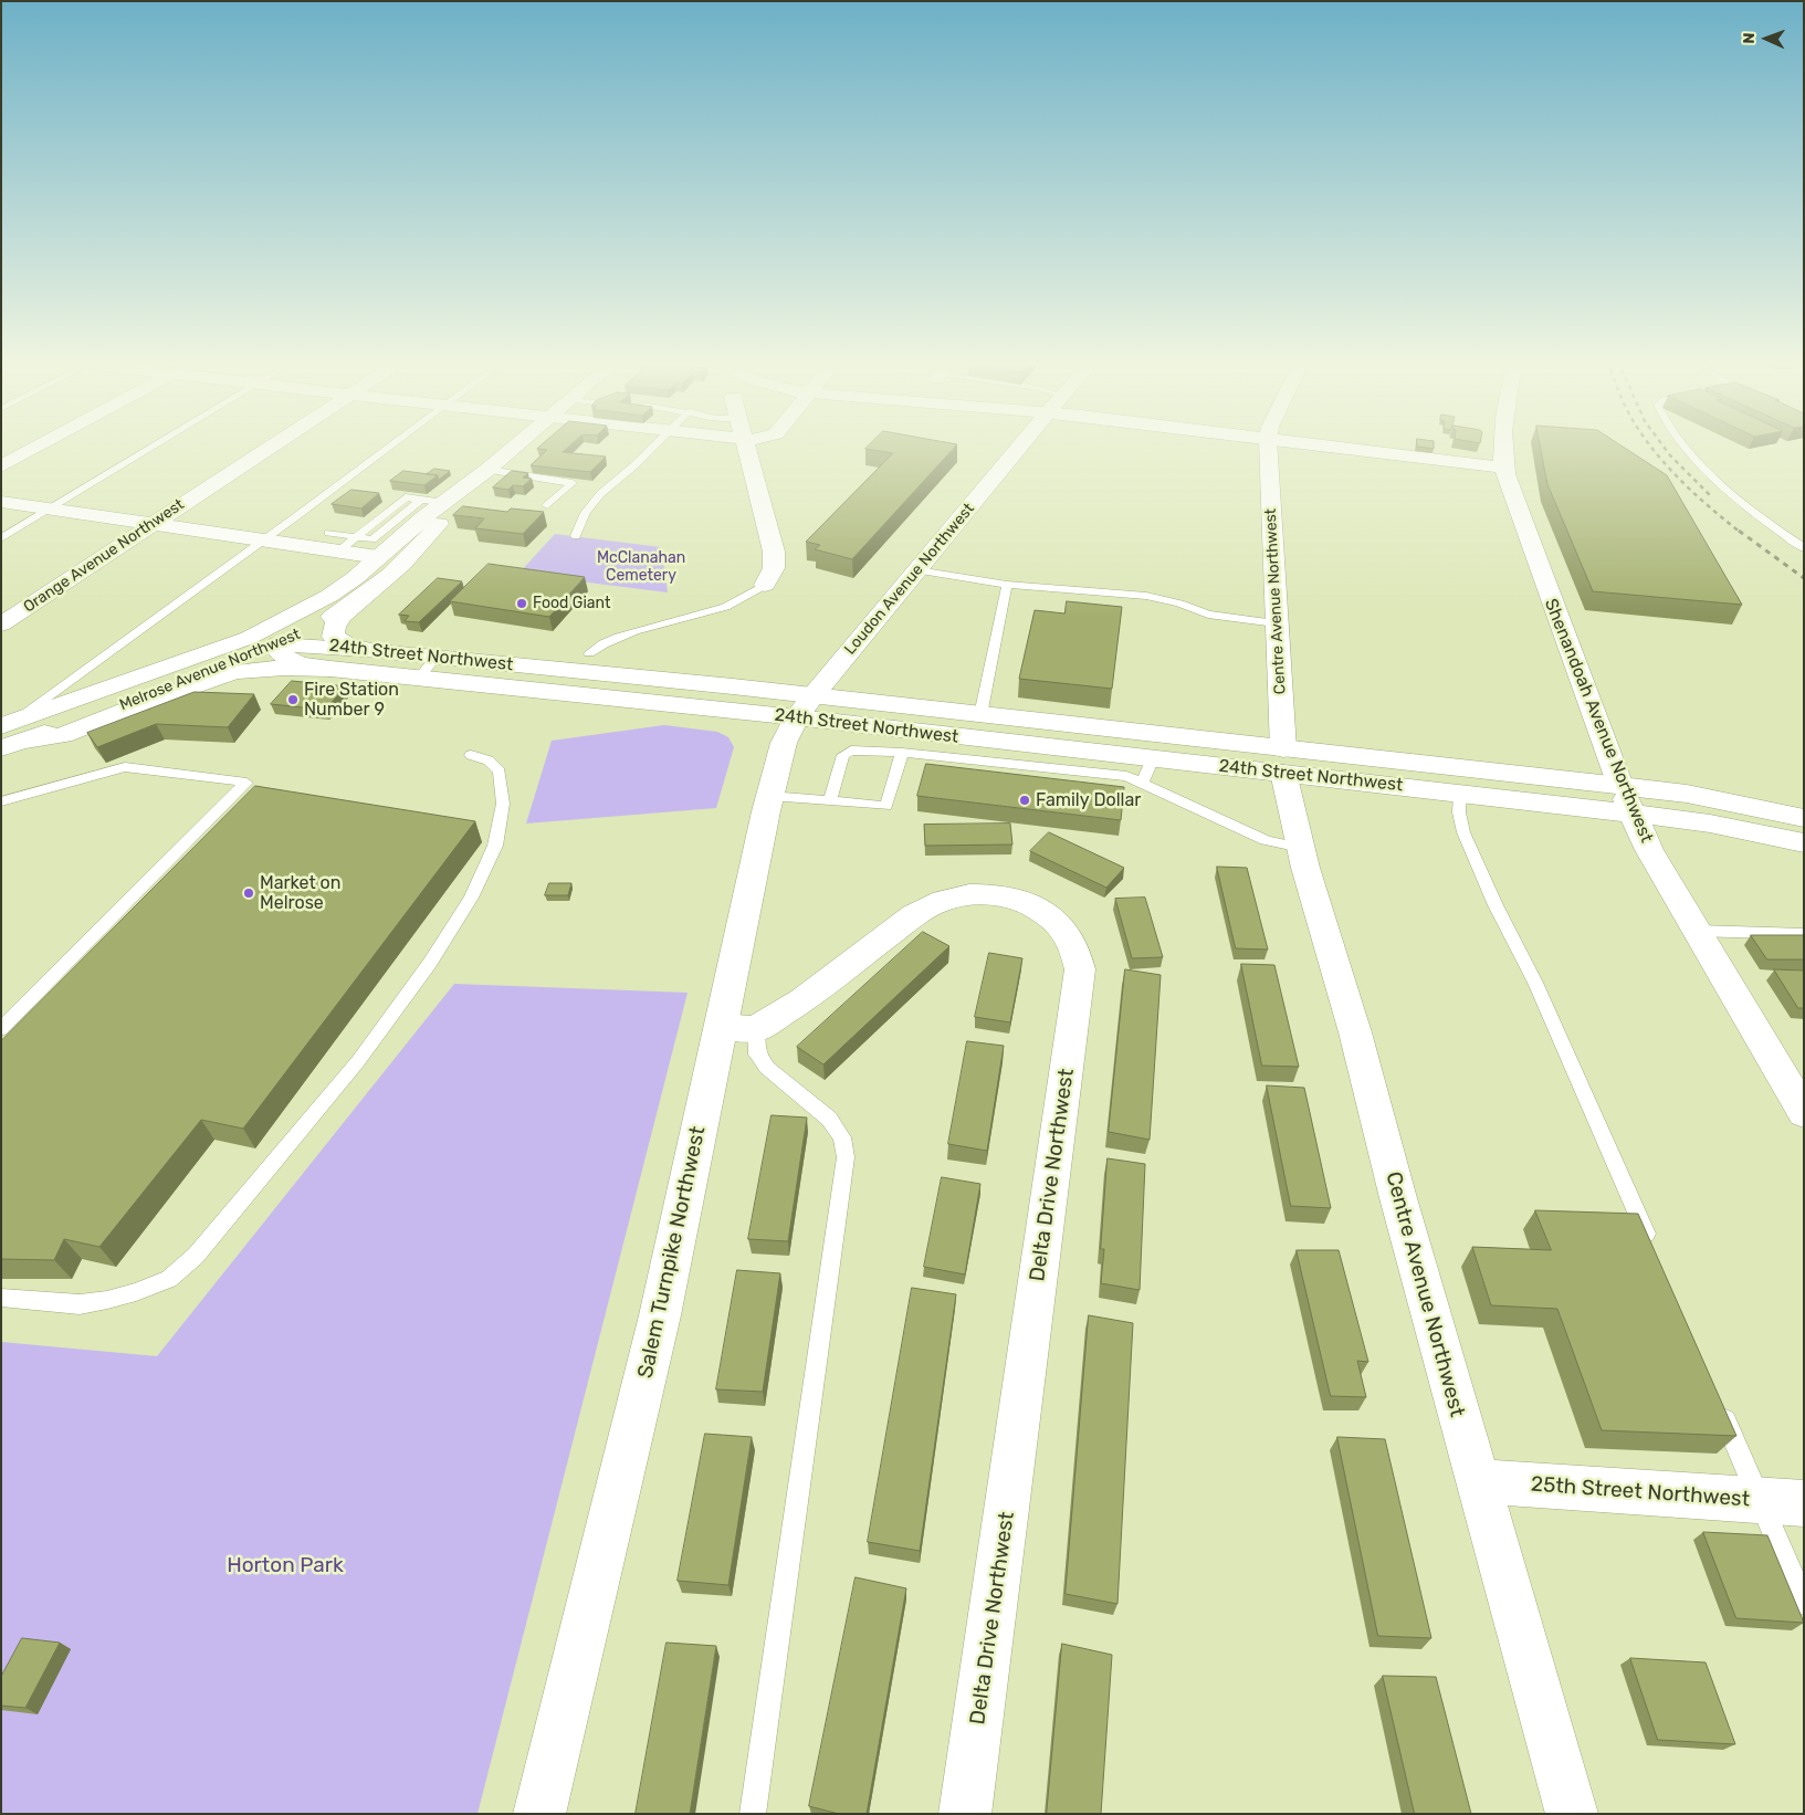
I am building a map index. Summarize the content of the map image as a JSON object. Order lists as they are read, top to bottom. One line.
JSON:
{"streets":{"street":["Orange Avenue Northwest","Loudon Avenue Northwest","Centre Avenue Northwest","24th Street Northwest","Melrose Avenue Northwest","Shenandoah Avenue Northwest","Delta Drive Northwest","Salem Turnpike Northwest","25th Street Northwest"]},"crossings":[["Loudon Avenue Northwest","24th Street Northwest"],["Loudon Avenue Northwest","Salem Turnpike Northwest"],["Centre Avenue Northwest","24th Street Northwest"],["Centre Avenue Northwest","25th Street Northwest"],["24th Street Northwest","Melrose Avenue Northwest"],["24th Street Northwest","Shenandoah Avenue Northwest"],["24th Street Northwest","Salem Turnpike Northwest"],["Delta Drive Northwest","Salem Turnpike Northwest"]],"parks":["McClanahan Cemetery","Horton Park"],"places":["Food Giant","Fire Station Number 9","Family Dollar","Market on Melrose"],"north":"left"}
